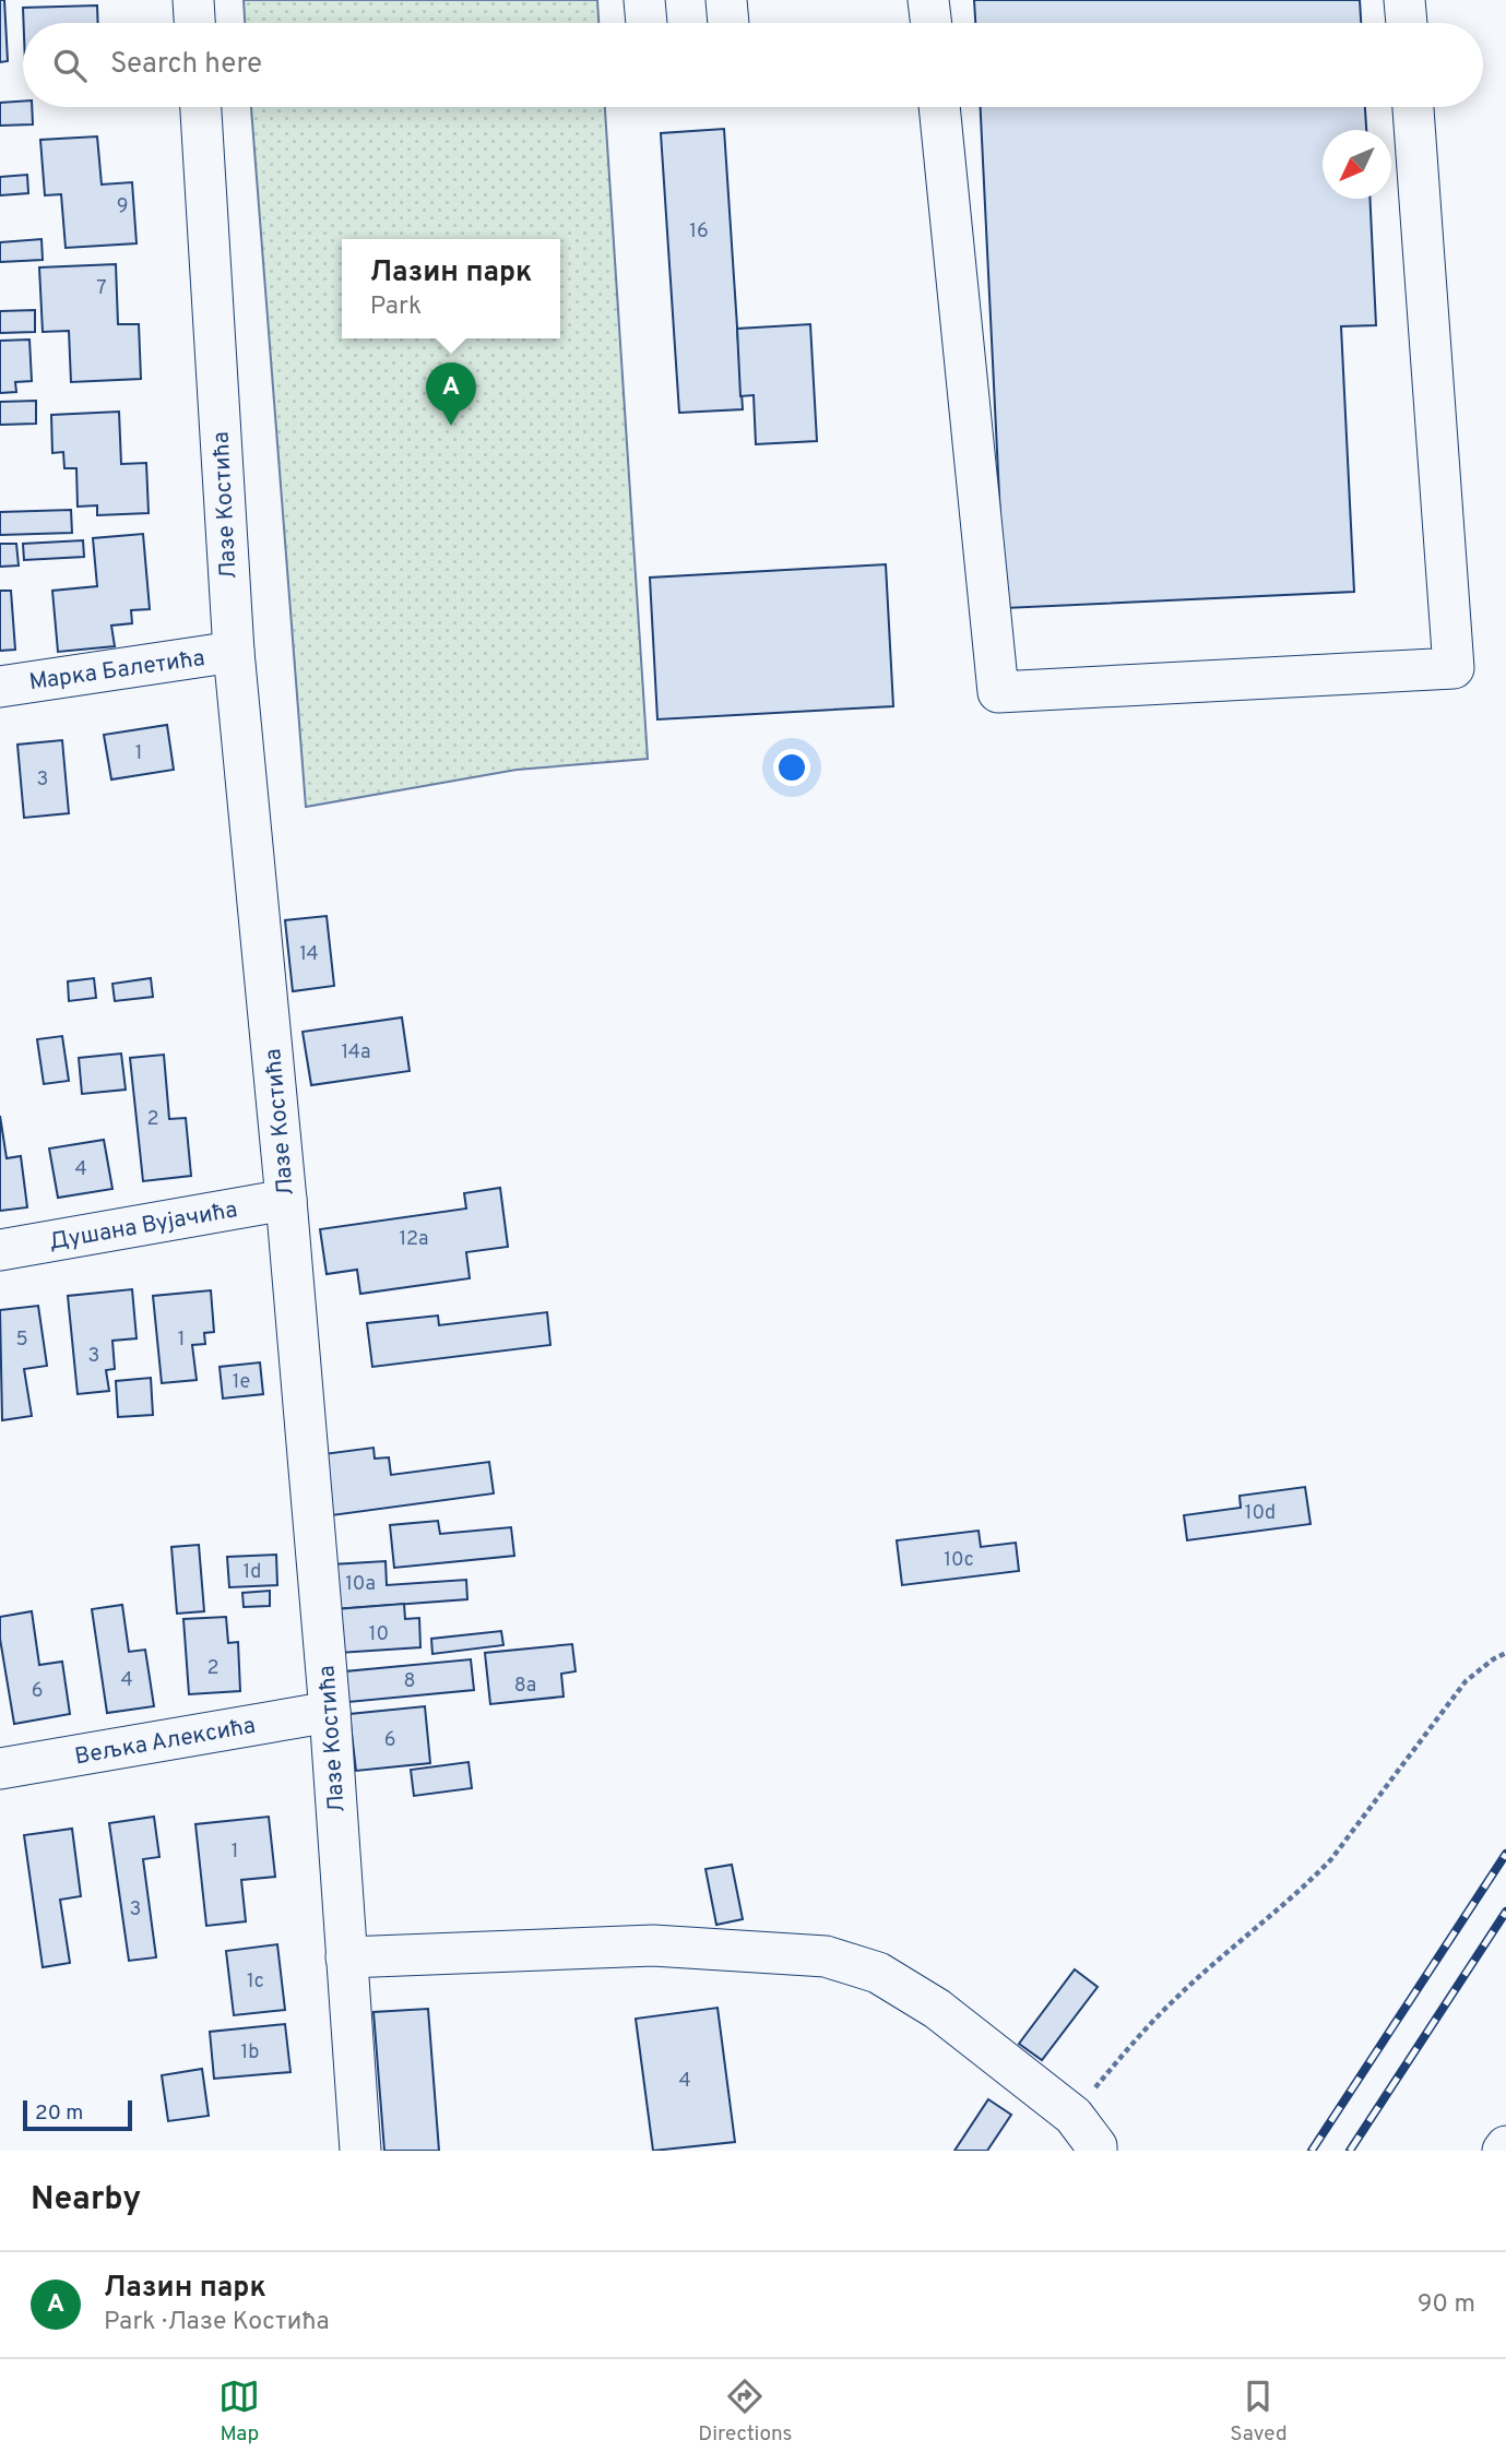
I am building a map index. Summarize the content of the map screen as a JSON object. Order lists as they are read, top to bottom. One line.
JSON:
{"streets":{"street":["Лазе Костића","Марка Балетића","Душана Вујачића","Вељка Алексића"]},"crossings":[["Лазе Костића","Марка Балетића"],["Лазе Костића","Душана Вујачића"],["Лазе Костића","Вељка Алексића"]],"house_numbers":["9","16","7","1","3","14","14a","2","4","12a","5","1","3","1e","10d","10c","1d","10a","10","2","4","8","8a","6","6","1","3","1c","1b","4"],"scale_bar":"20 m","north":"bottom left","page":{"search":"Search here","popup":["Лазин парк","Park"],"pins":"A","scale":"20 m","heading":"Nearby","list":[{"mark":"A","name":"Лазин парк","note":"Park · Лазе Костића","value":"90 m"}],"nav":["Map","Directions","Saved"]}}
